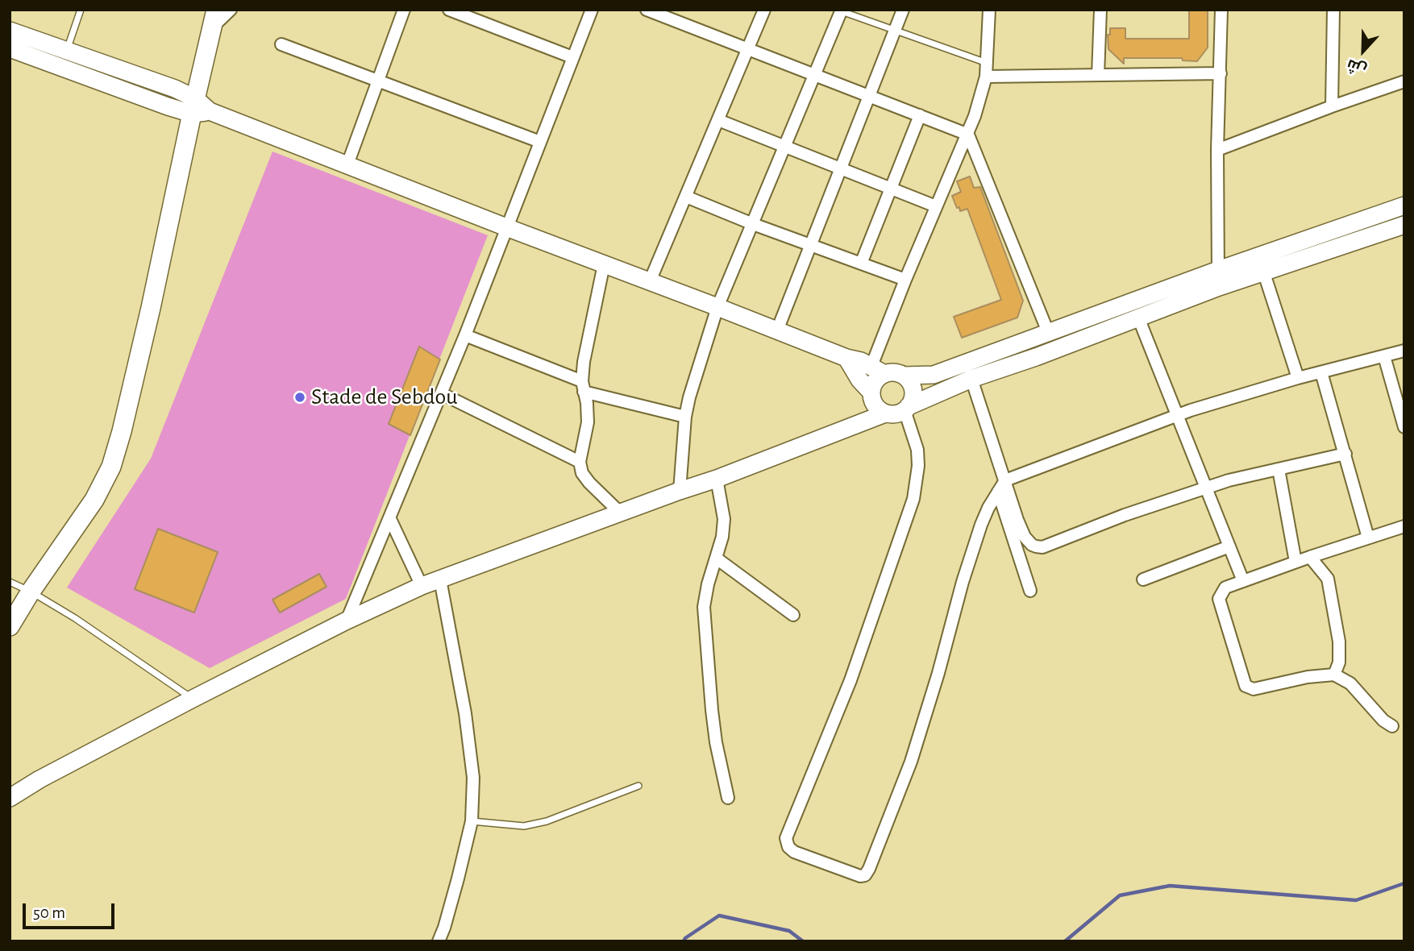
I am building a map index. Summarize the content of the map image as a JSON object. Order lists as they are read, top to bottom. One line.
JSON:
{"places":["Stade de Sebdou"],"scale_bar":"50 m","north":"bottom"}
